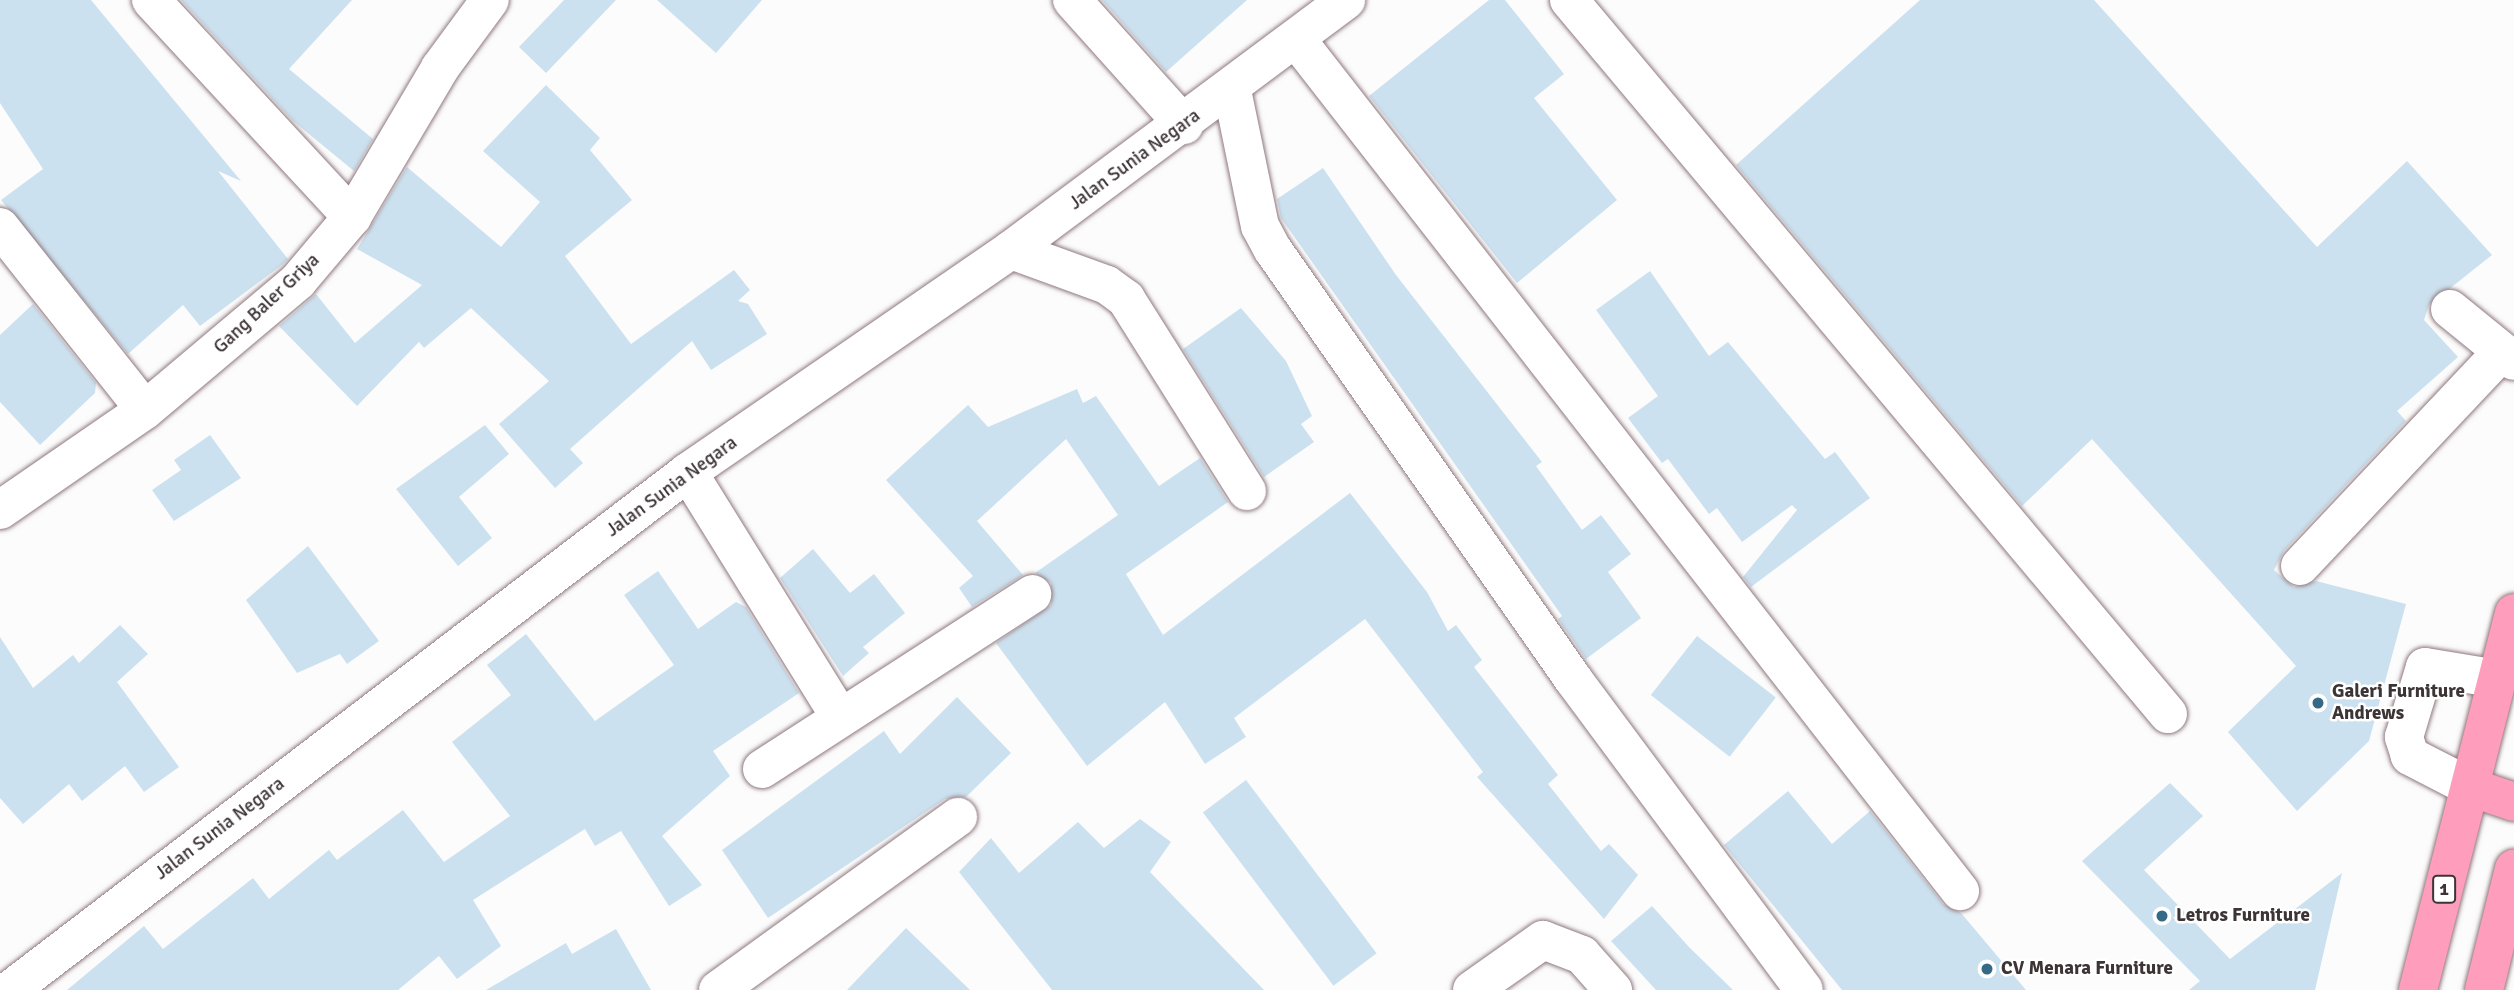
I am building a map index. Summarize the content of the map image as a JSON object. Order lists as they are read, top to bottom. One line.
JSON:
{"streets":{"highway":["1"],"street":["Jalan Sunia Negara","Gang Baler Griya"]},"places":["Galeri Furniture Andrews","Letros Furniture","CV Menara Furniture"]}
